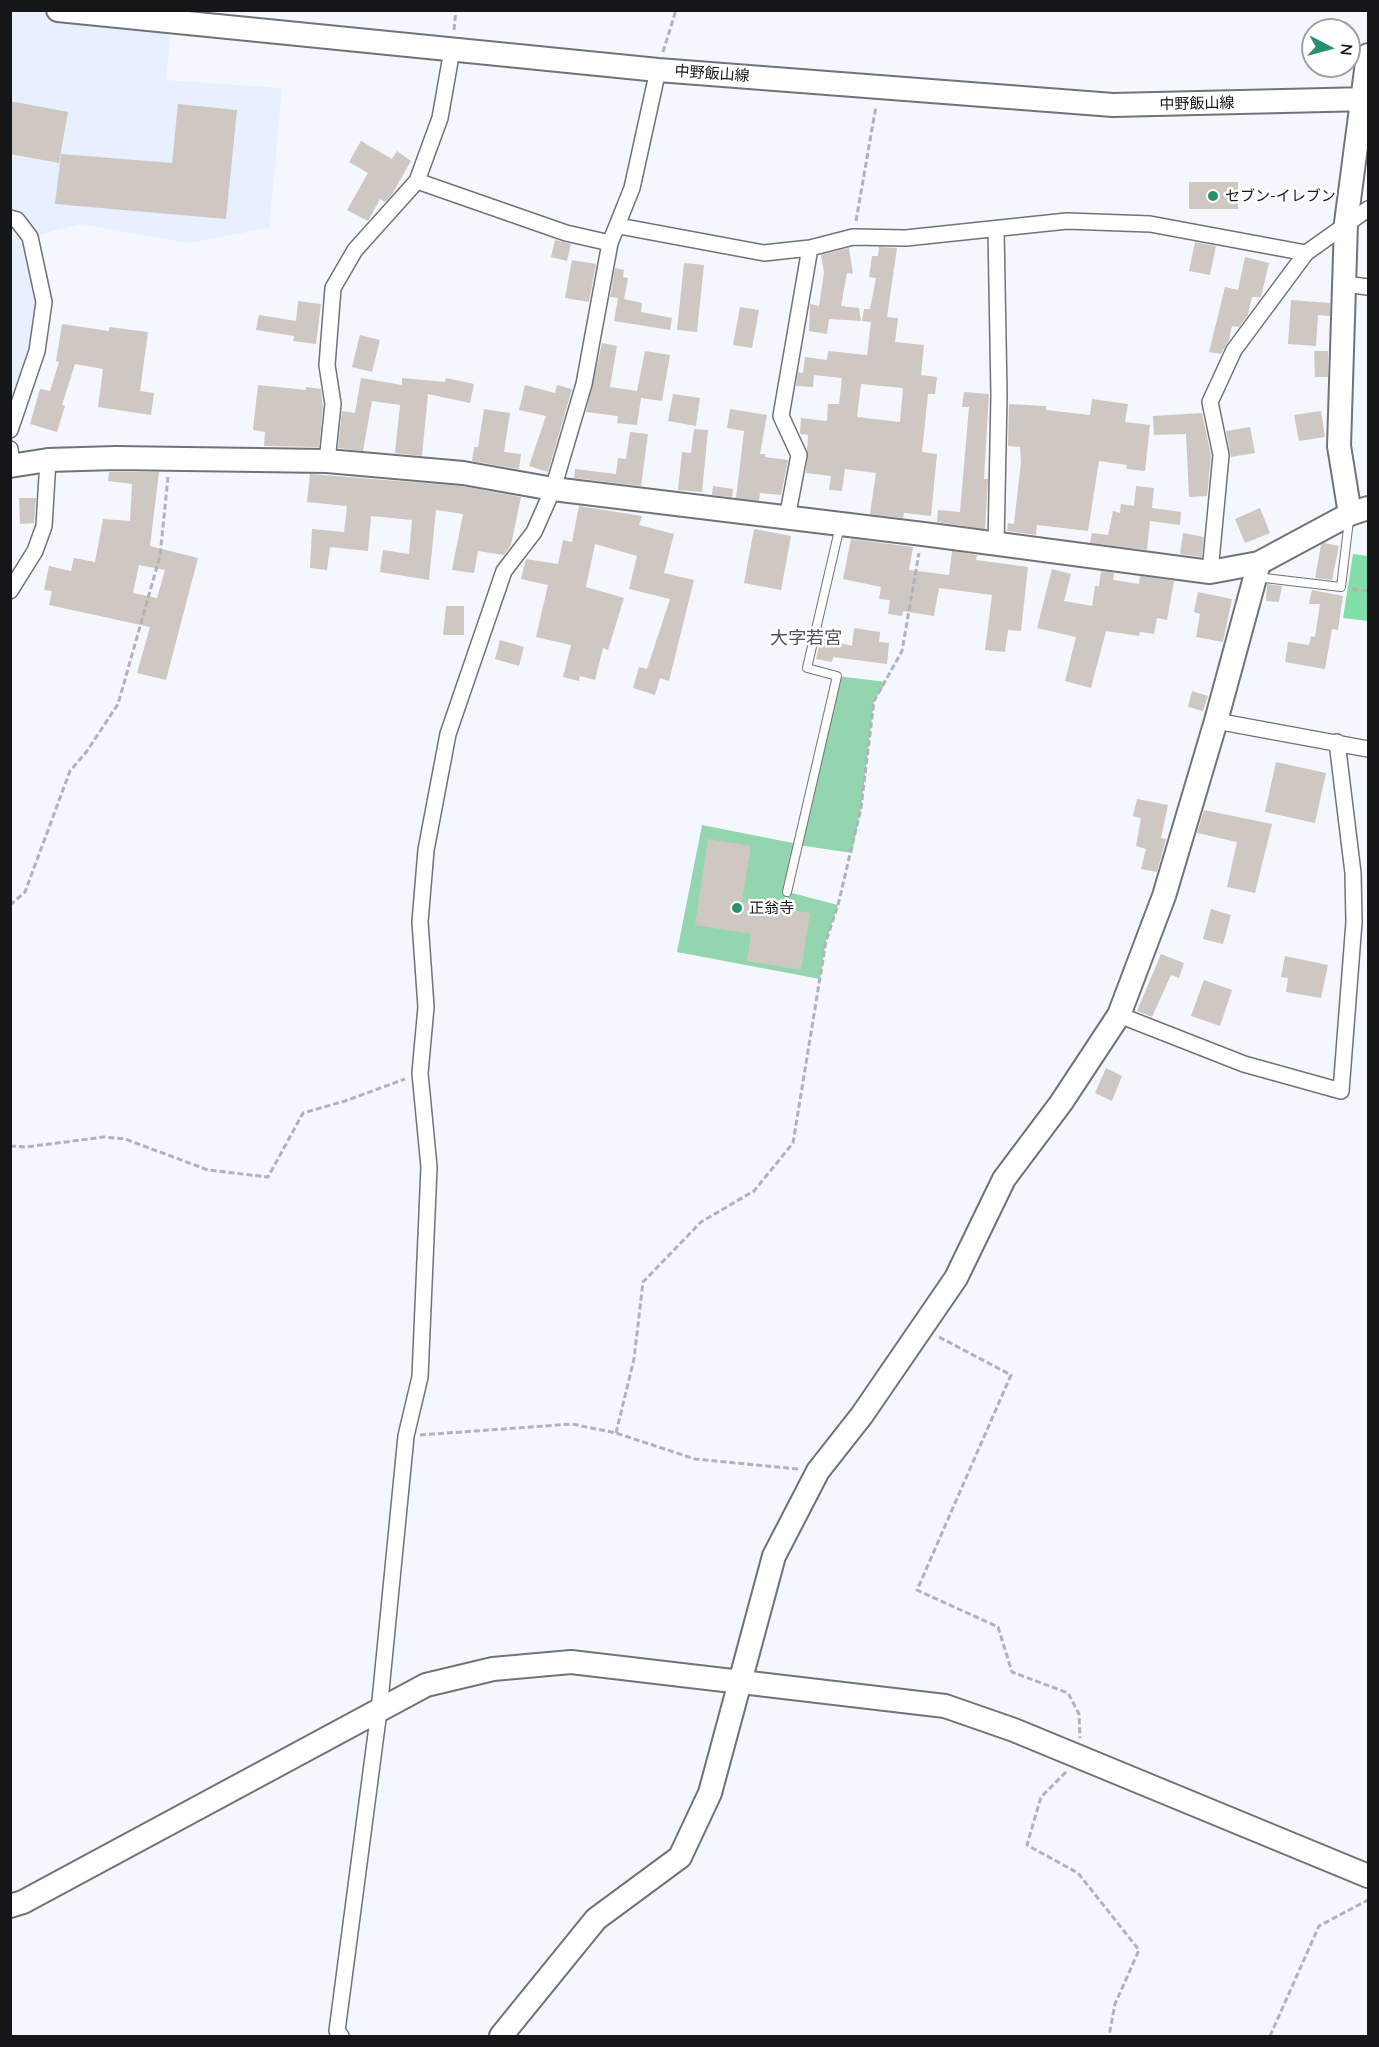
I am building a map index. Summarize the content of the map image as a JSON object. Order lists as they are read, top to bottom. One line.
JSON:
{"streets":{"street":["中野飯山線"]},"districts":["大字若宮"],"places":["セブン-イレブン","正翁寺"],"north":"right"}
